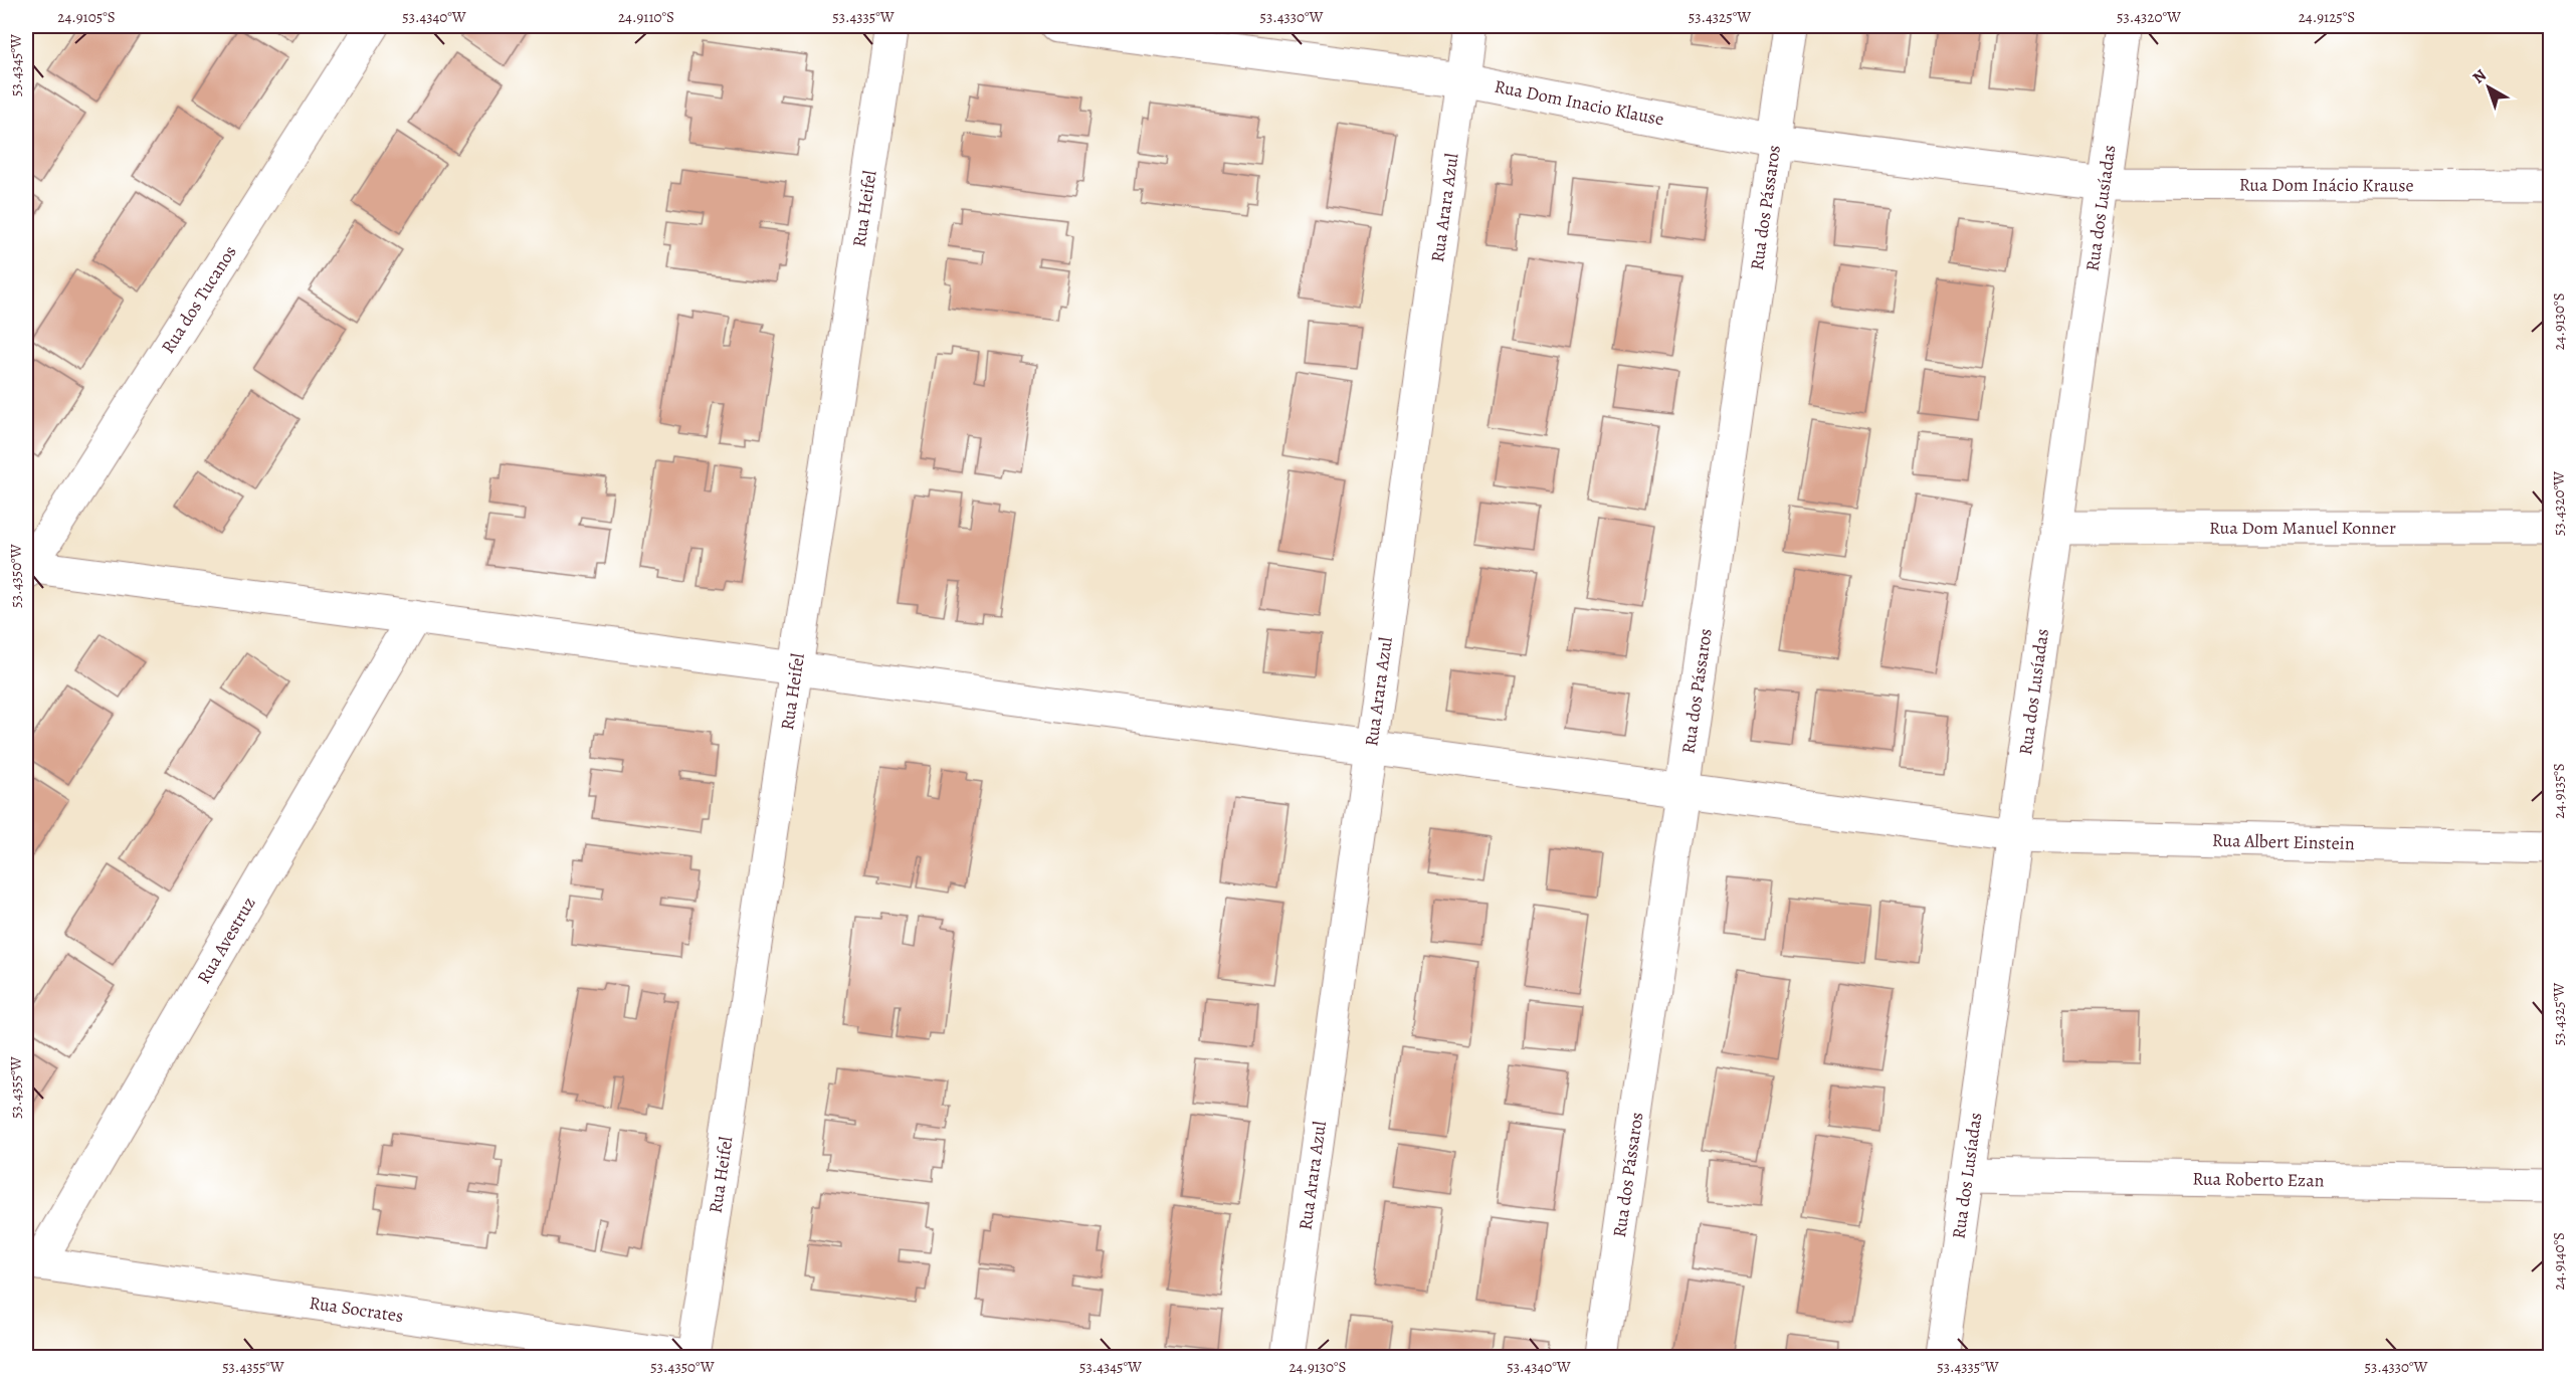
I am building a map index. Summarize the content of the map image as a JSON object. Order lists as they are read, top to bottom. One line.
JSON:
{"streets":{"street":["Rua Dom Inacio Klause","Rua Dom Inácio Krause","Rua Arara Azul","Rua Heifel","Rua dos Pássaros","Rua dos Lusíadas","Rua dos Tucanos","Rua Dom Manuel Konner","Rua Albert Einstein","Rua Avestruz","Rua Roberto Ezan","Rua Socrates"]},"crossings":[["Rua Dom Inacio Klause","Rua Dom Inácio Krause"],["Rua Dom Inacio Klause","Rua Arara Azul"],["Rua Dom Inacio Klause","Rua dos Pássaros"],["Rua Dom Inacio Klause","Rua dos Lusíadas"],["Rua Dom Inácio Krause","Rua dos Lusíadas"],["Rua Arara Azul","Rua Albert Einstein"],["Rua Heifel","Rua Albert Einstein"],["Rua dos Pássaros","Rua Albert Einstein"],["Rua dos Lusíadas","Rua Dom Manuel Konner"],["Rua dos Lusíadas","Rua Albert Einstein"],["Rua dos Lusíadas","Rua Roberto Ezan"],["Rua dos Tucanos","Rua Albert Einstein"],["Rua Albert Einstein","Rua Avestruz"],["Rua Avestruz","Rua Socrates"]],"north":"top left","coordinates":["24.9105°S","53.4340°W","24.9110°S","53.4335°W","53.4330°W","53.4325°W","53.4320°W","24.9125°S","53.4345°W","24.9130°S","53.4350°W","24.9135°S","53.4355°W","24.9140°S"]}
